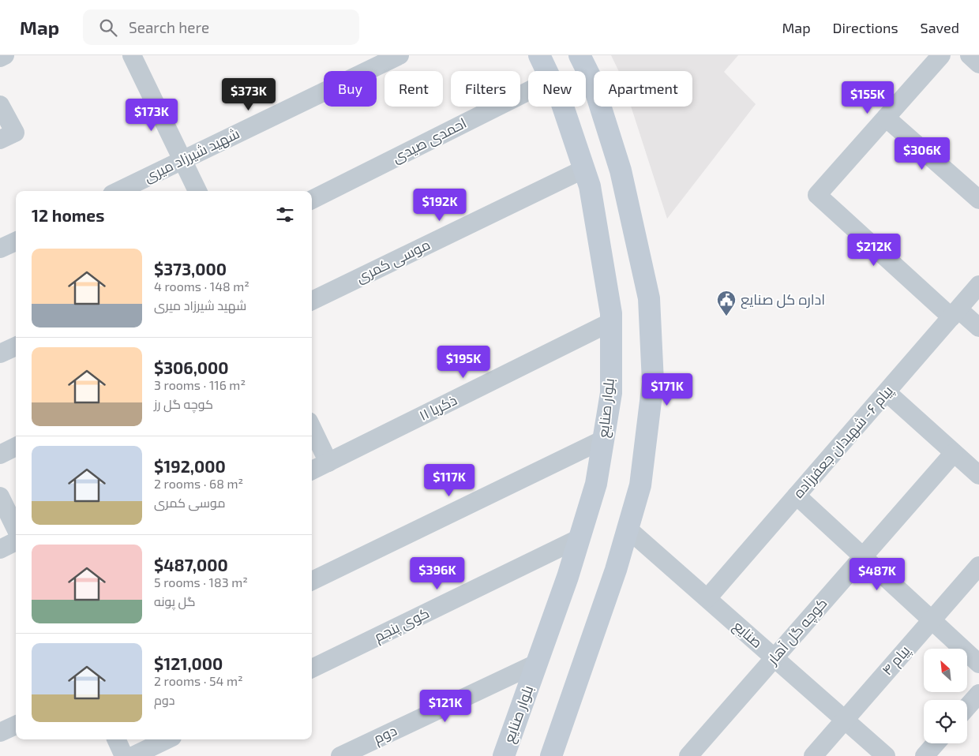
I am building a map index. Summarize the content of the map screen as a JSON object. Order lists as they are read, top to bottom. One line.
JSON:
{"streets":{"street":["احمدی صیدی","شهید شیرزاد میری","موسی کمری","ذکریا ۱۱","بلوار صنایع","پیام ۶- شهیدان جعفرزاده","کوی پنجم","کوچه گل آهار","صنایع","پیام ۴","دوم"]},"crossings":[["موسی کمری","بلوار صنایع"],["ذکریا ۱۱","بلوار صنایع"],["بلوار صنایع","کوی پنجم"],["بلوار صنایع","دوم"],["پیام ۶- شهیدان جعفرزاده","صنایع"],["کوچه گل آهار","صنایع"],["صنایع","پیام ۴"]],"places":{"public building":["اداره کل صنایع"]},"north":"top left","page":{"header":"Map","search":"Search here","nav":["Map","Directions","Saved"],"chip":["Buy","Rent","Filters","New","Apartment"],"price":["$373K","$155K","$173K","$306K","$192K","$212K","$195K","$171K","$117K","$396K","$487K","$121K"],"heading":"12 homes","list":[{"name":"$373,000","note":"4 rooms · 148 m² · شهید شیرزاد میری"},{"name":"$306,000","note":"3 rooms · 116 m² · کوچه گل رز"},{"name":"$192,000","note":"2 rooms · 68 m² · موسی کمری"},{"name":"$487,000","note":"5 rooms · 183 m² · گل پونه"},{"name":"$121,000","note":"2 rooms · 54 m² · دوم"}]}}
